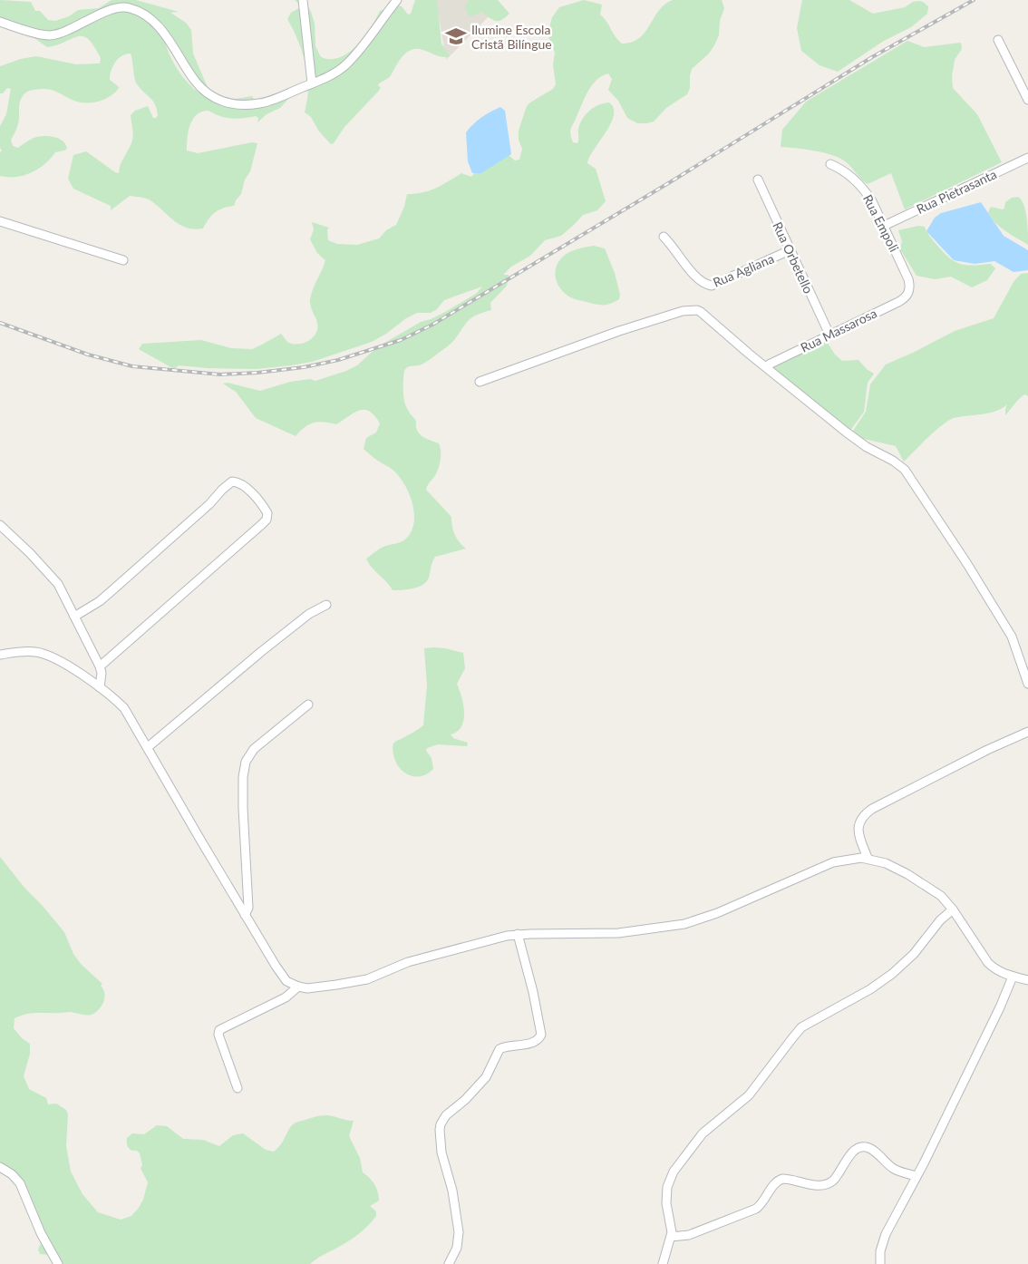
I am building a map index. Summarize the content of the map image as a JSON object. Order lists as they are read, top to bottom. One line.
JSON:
{"streets":{"street":["Rua Pietrasanta","Rua Empoli","Rua Orbetello","Rua Agliana","Rua Massarosa"]},"crossings":[["Rua Pietrasanta","Rua Empoli"],["Rua Empoli","Rua Massarosa"],["Rua Orbetello","Rua Agliana"],["Rua Orbetello","Rua Massarosa"]],"places":{"school or university":["Ilumine Escola Cristã Bilíngue"]}}
